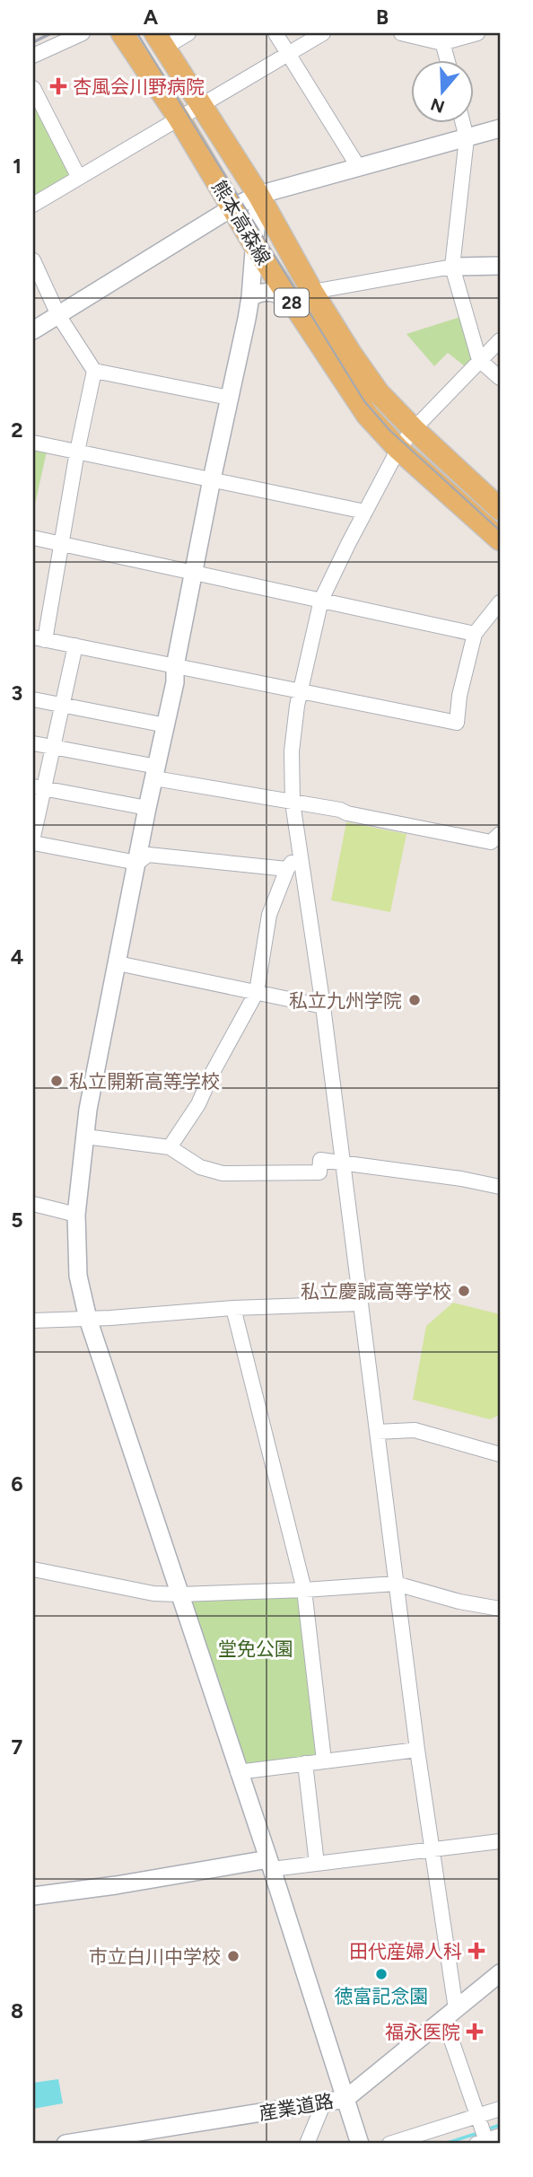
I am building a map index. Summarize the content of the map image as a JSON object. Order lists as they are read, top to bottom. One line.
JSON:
{"streets":{"main road":["熊本高森線","28"],"street":["産業道路"]},"parks":["堂免公園"],"places":{"health":["杏風会川野病院","田代産婦人科","福永医院"],"other":["私立九州学院","私立開新高等学校","私立慶誠高等学校","市立白川中学校","徳富記念園"]},"north":"bottom","grid":{"columns":["A","B"],"rows":["1","2","3","4","5","6","7","8"]}}
